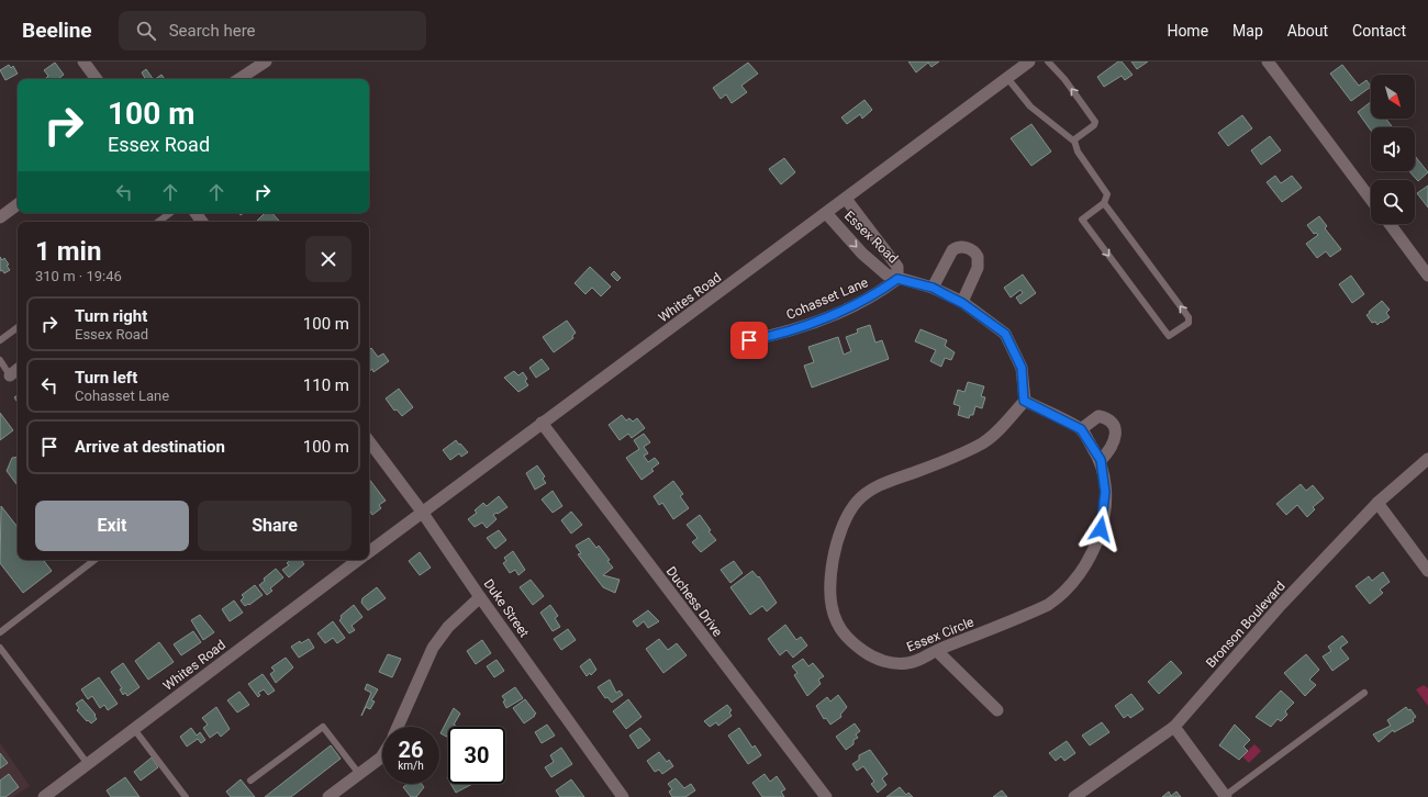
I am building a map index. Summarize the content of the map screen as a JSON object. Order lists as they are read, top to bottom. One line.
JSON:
{"streets":{"street":["Essex Road","Whites Road","Cohasset Lane","Duchess Drive","Duke Street","Bronson Boulevard","Essex Circle"]},"crossings":[["Essex Road","Whites Road"],["Essex Road","Cohasset Lane"],["Essex Road","Essex Circle"],["Whites Road","Duchess Drive"],["Whites Road","Duke Street"]],"north":"bottom right","page":{"header":"Beeline","search":"Search here","nav":["Home","Map","About","Contact"],"turn":["100 m","Essex Road"],"heading":["1 min","310 m · 19:46"],"list":[{"name":"Turn right","note":"Essex Road","value":"100 m"},{"name":"Turn left","note":"Cohasset Lane","value":"110 m"},{"name":"Arrive at destination","value":"100 m"}],"buttons":["Exit","Share"],"speed":"26 km/h","limit":"30"}}
